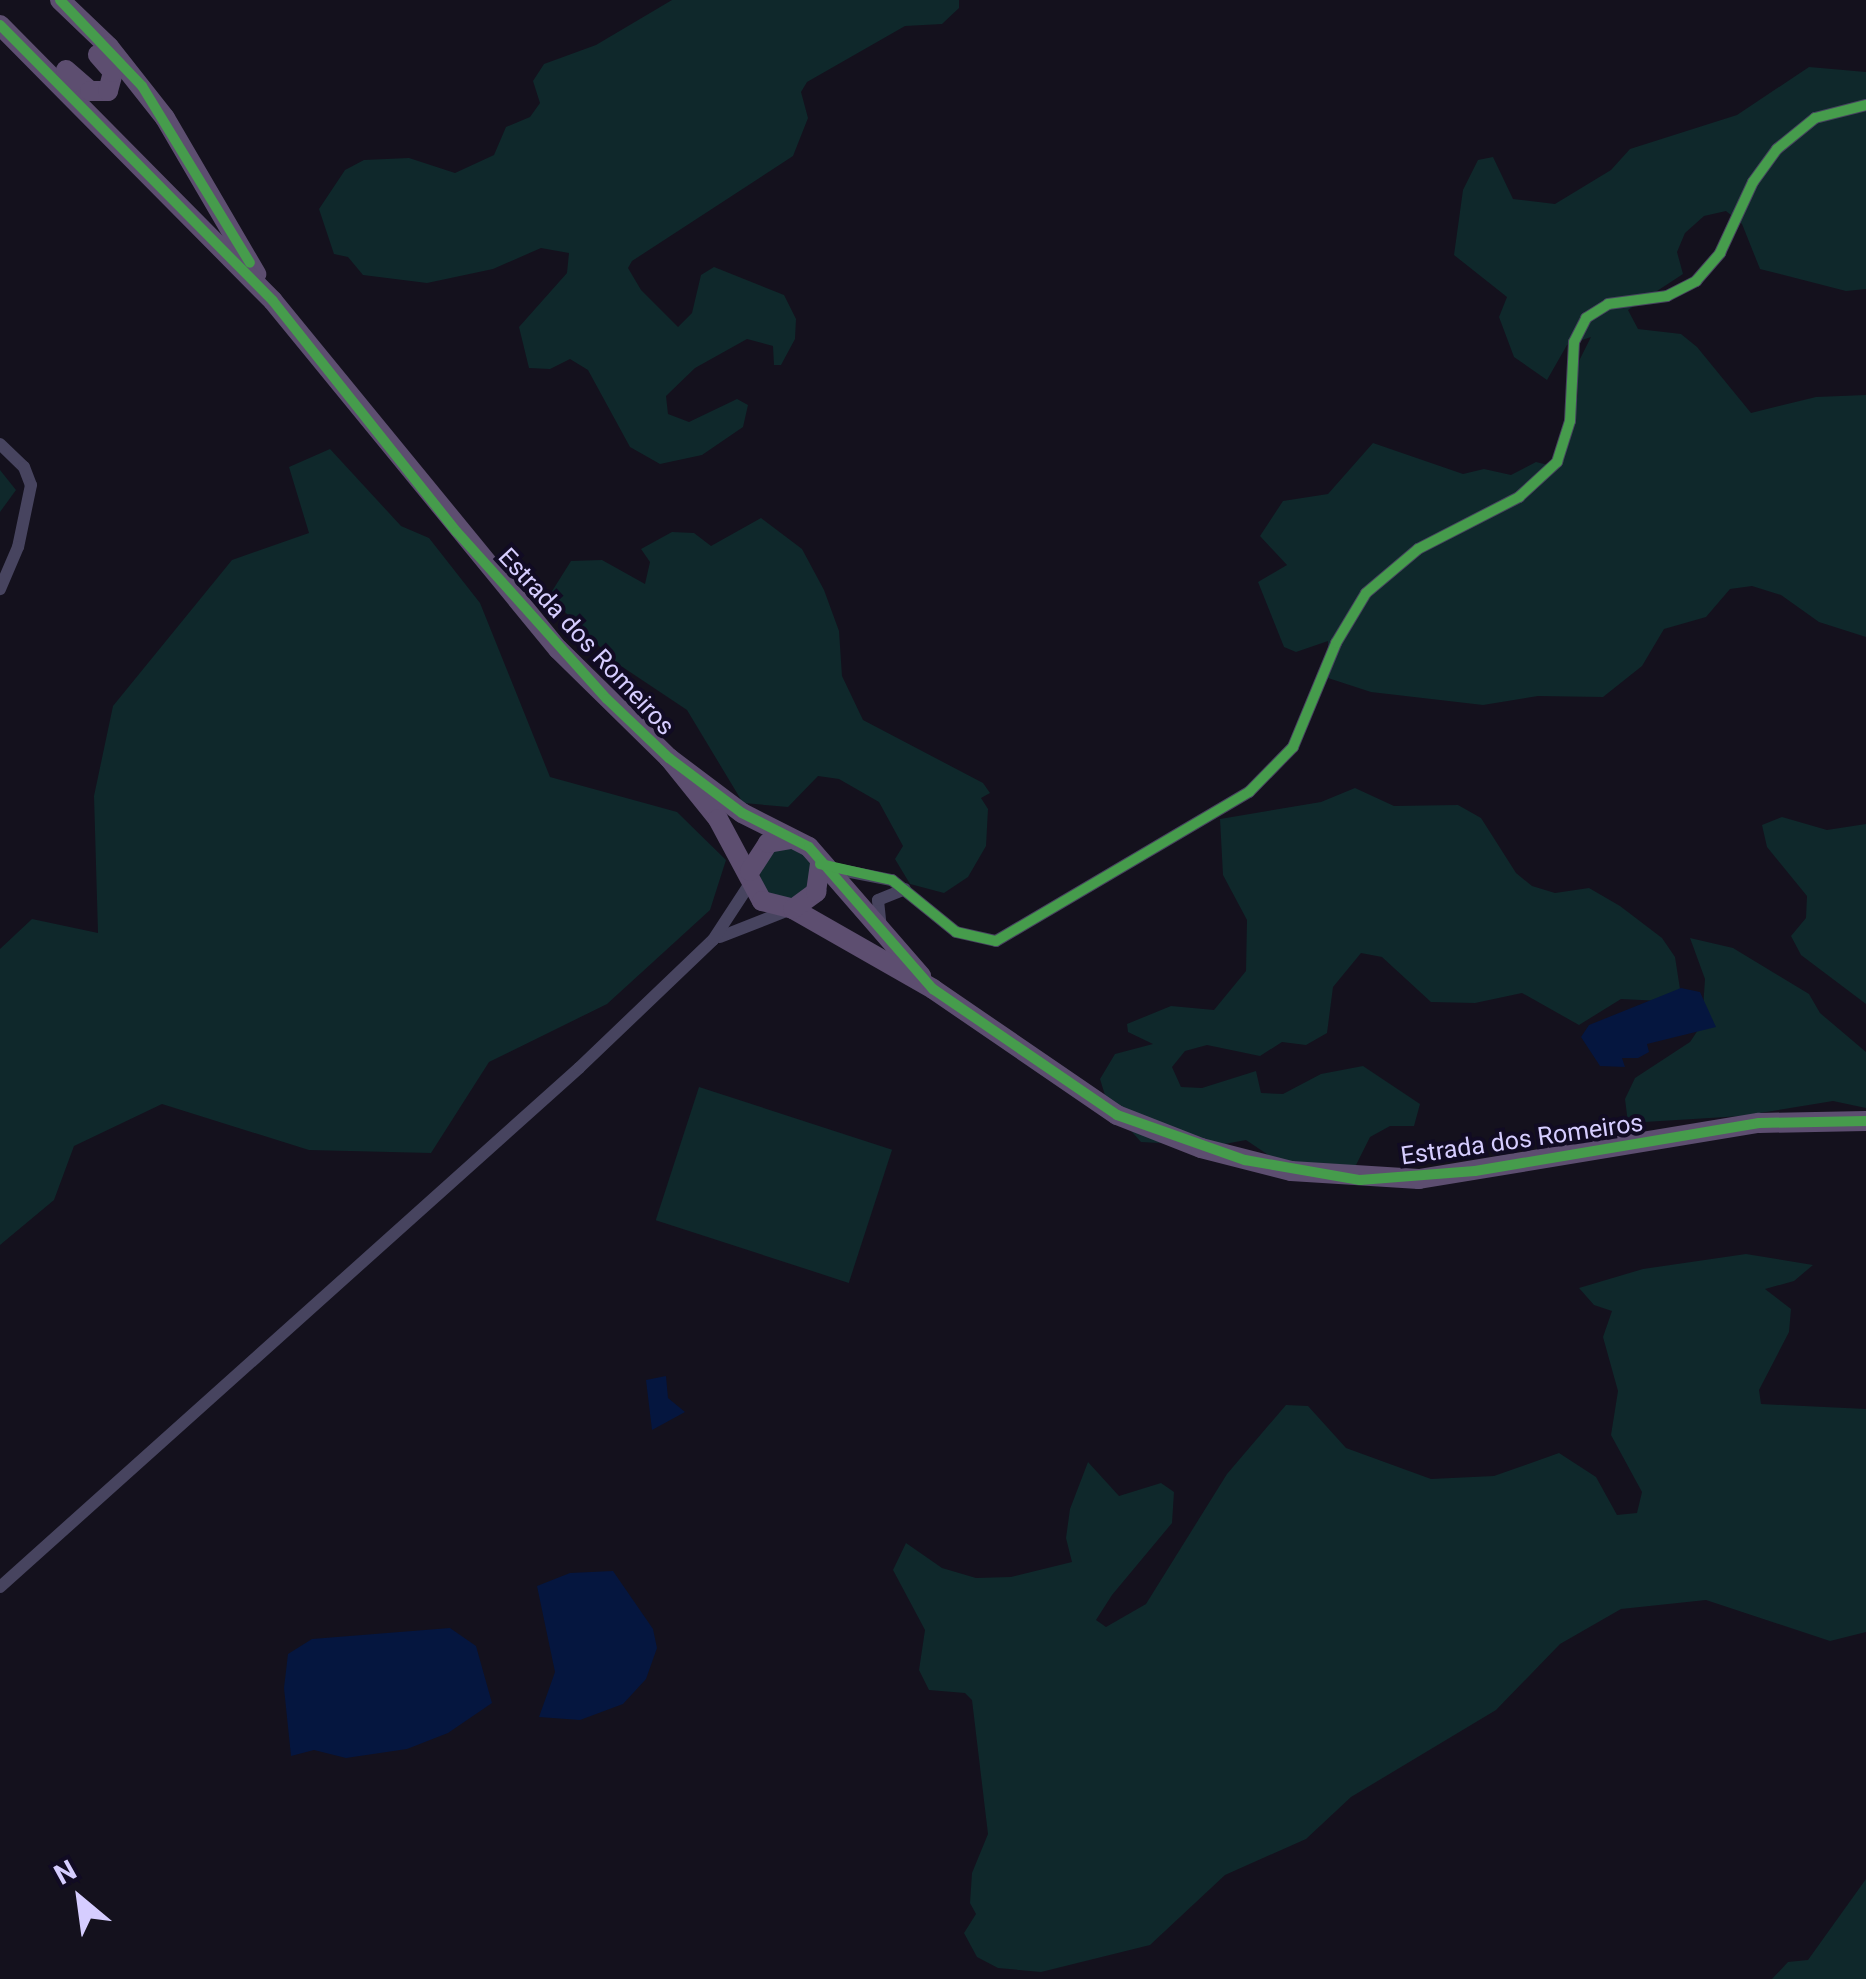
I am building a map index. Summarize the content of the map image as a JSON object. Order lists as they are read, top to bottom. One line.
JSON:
{"streets":{"main road":["Estrada dos Romeiros"]},"north":"top left"}
